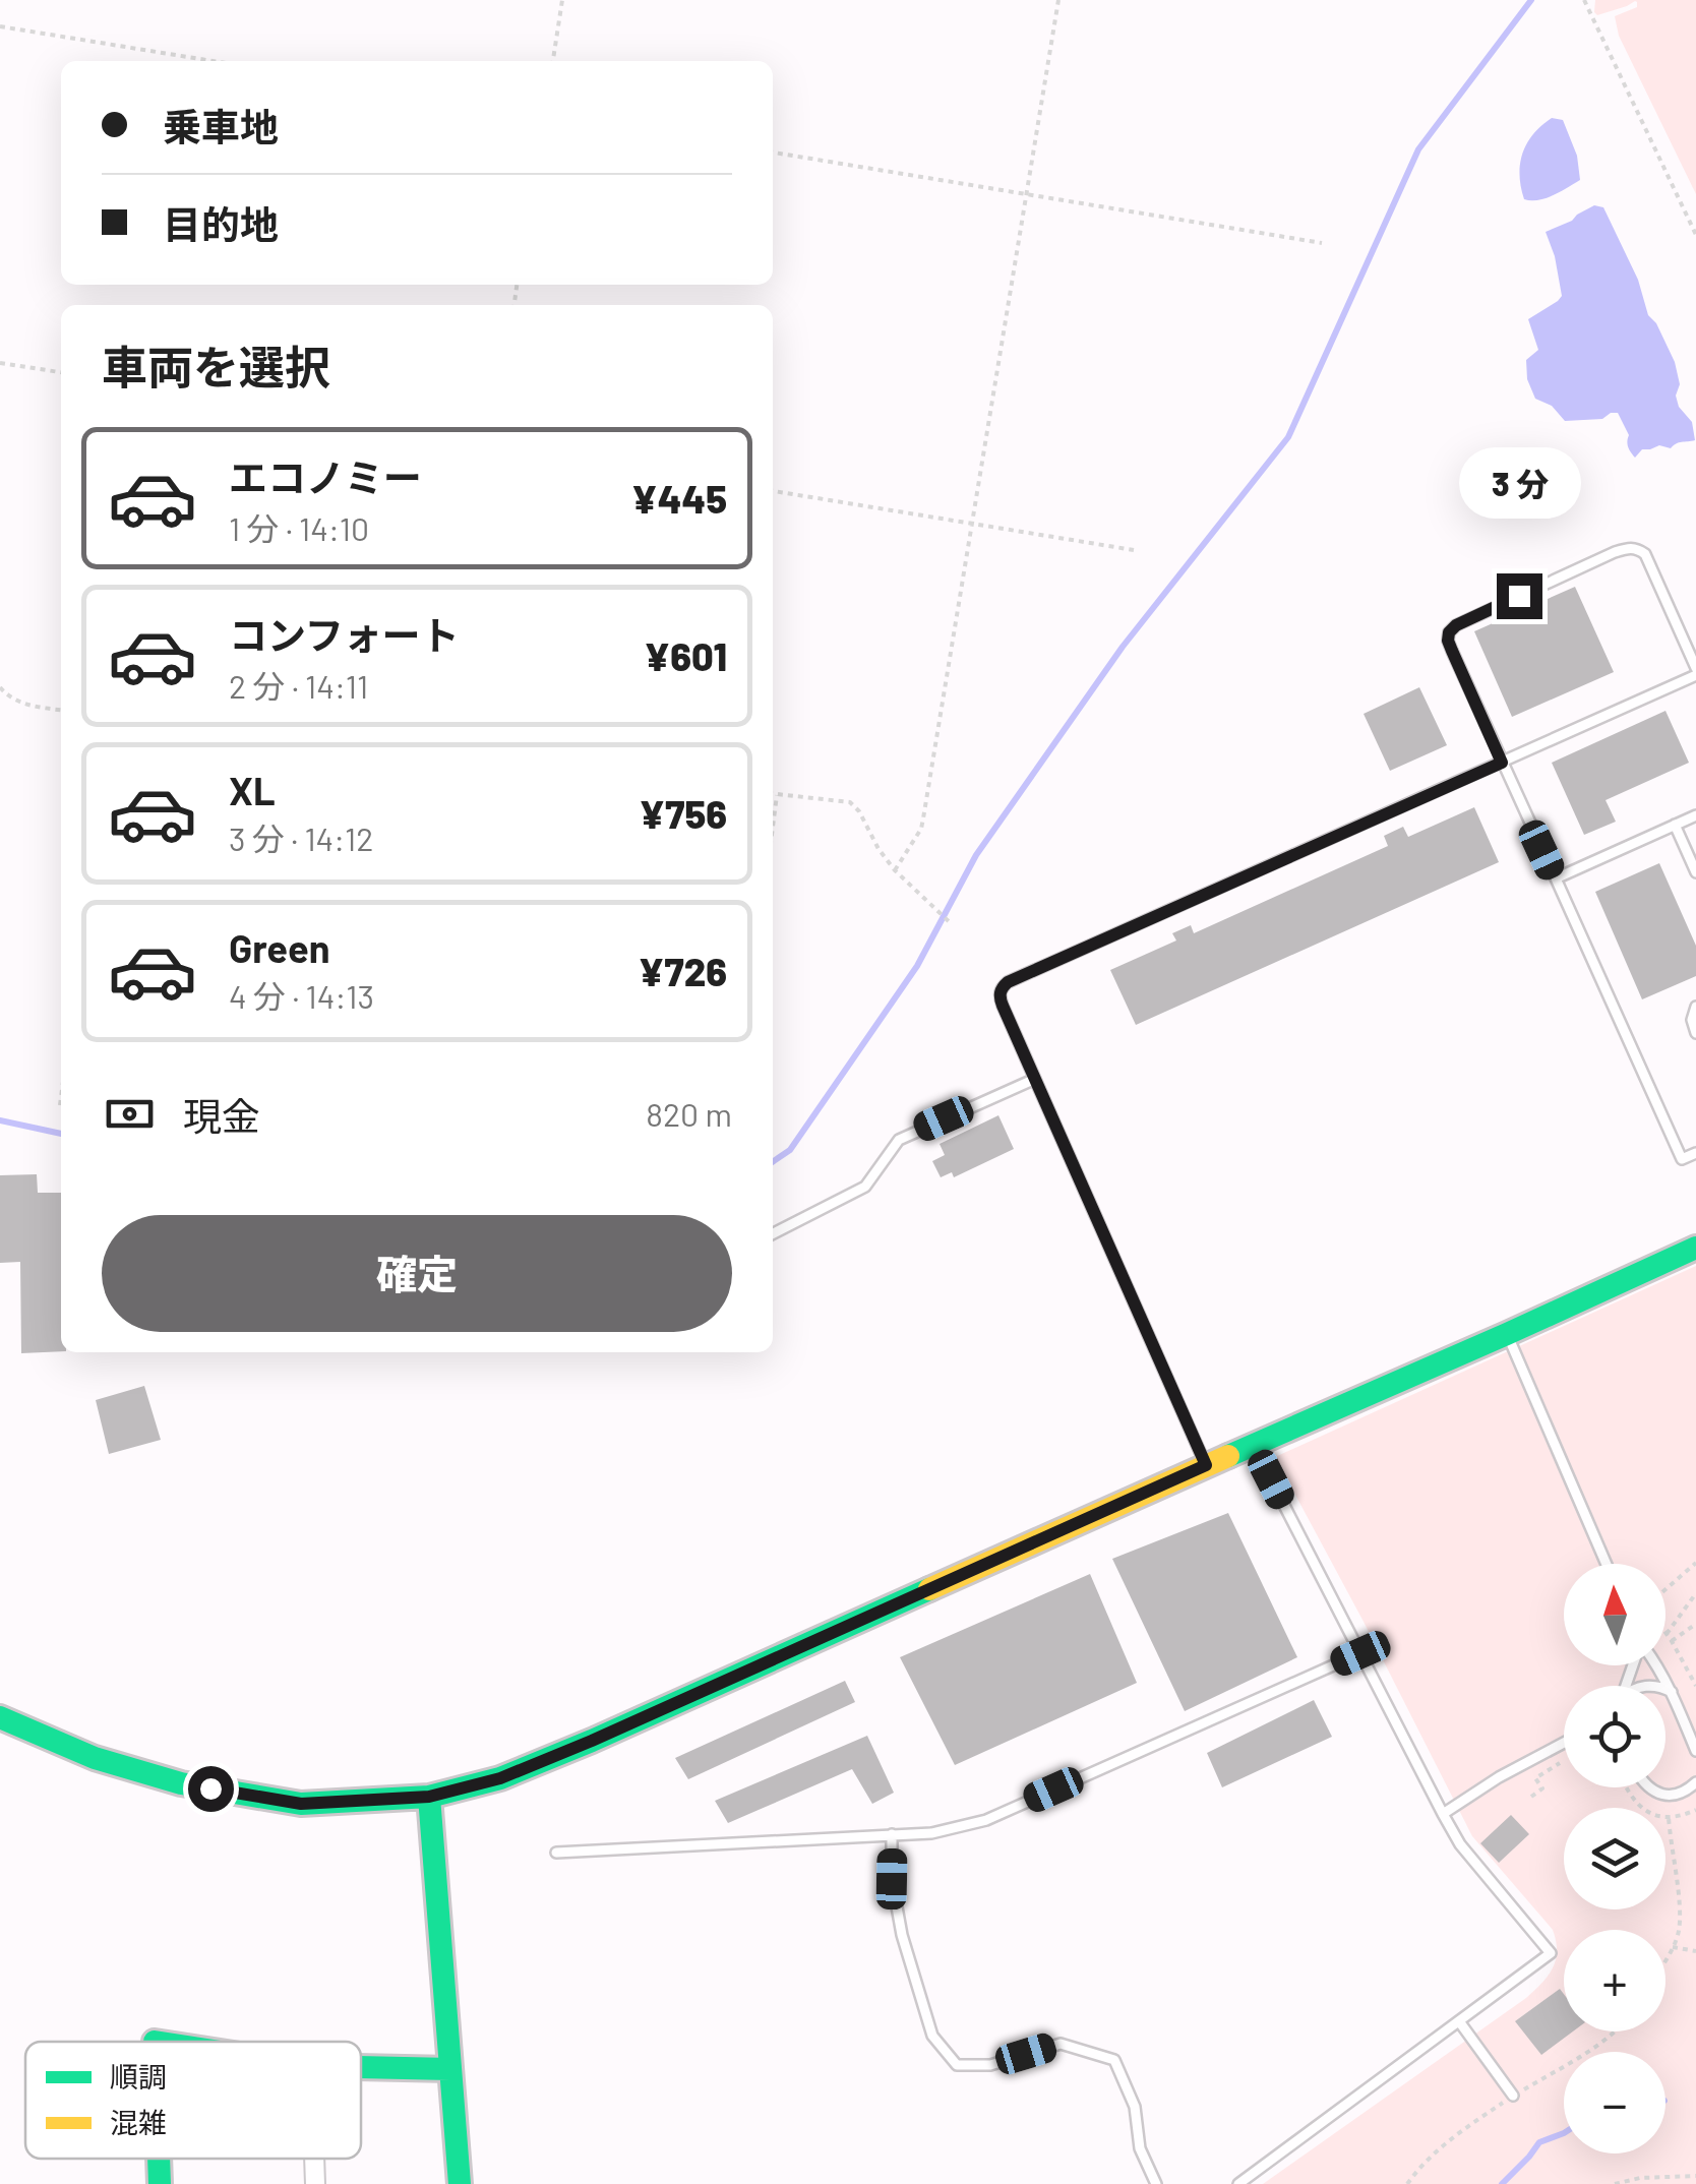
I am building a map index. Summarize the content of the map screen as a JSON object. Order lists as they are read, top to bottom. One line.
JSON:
{"legend":["順調","混雑"],"north":"top","page":{"banner":["乗車地","目的地"],"heading":"車両を選択","list":[{"name":"エコノミー","note":"1 分 · 14:10","value":"¥445"},{"name":"コンフォート","note":"2 分 · 14:11","value":"¥601"},{"name":"XL","note":"3 分 · 14:12","value":"¥756"},{"name":"Green","note":"4 分 · 14:13","value":"¥726"}],"bubble":"3 分","pay":["現金","820 m"],"buttons":"確定","map_buttons":["+","−"]}}
